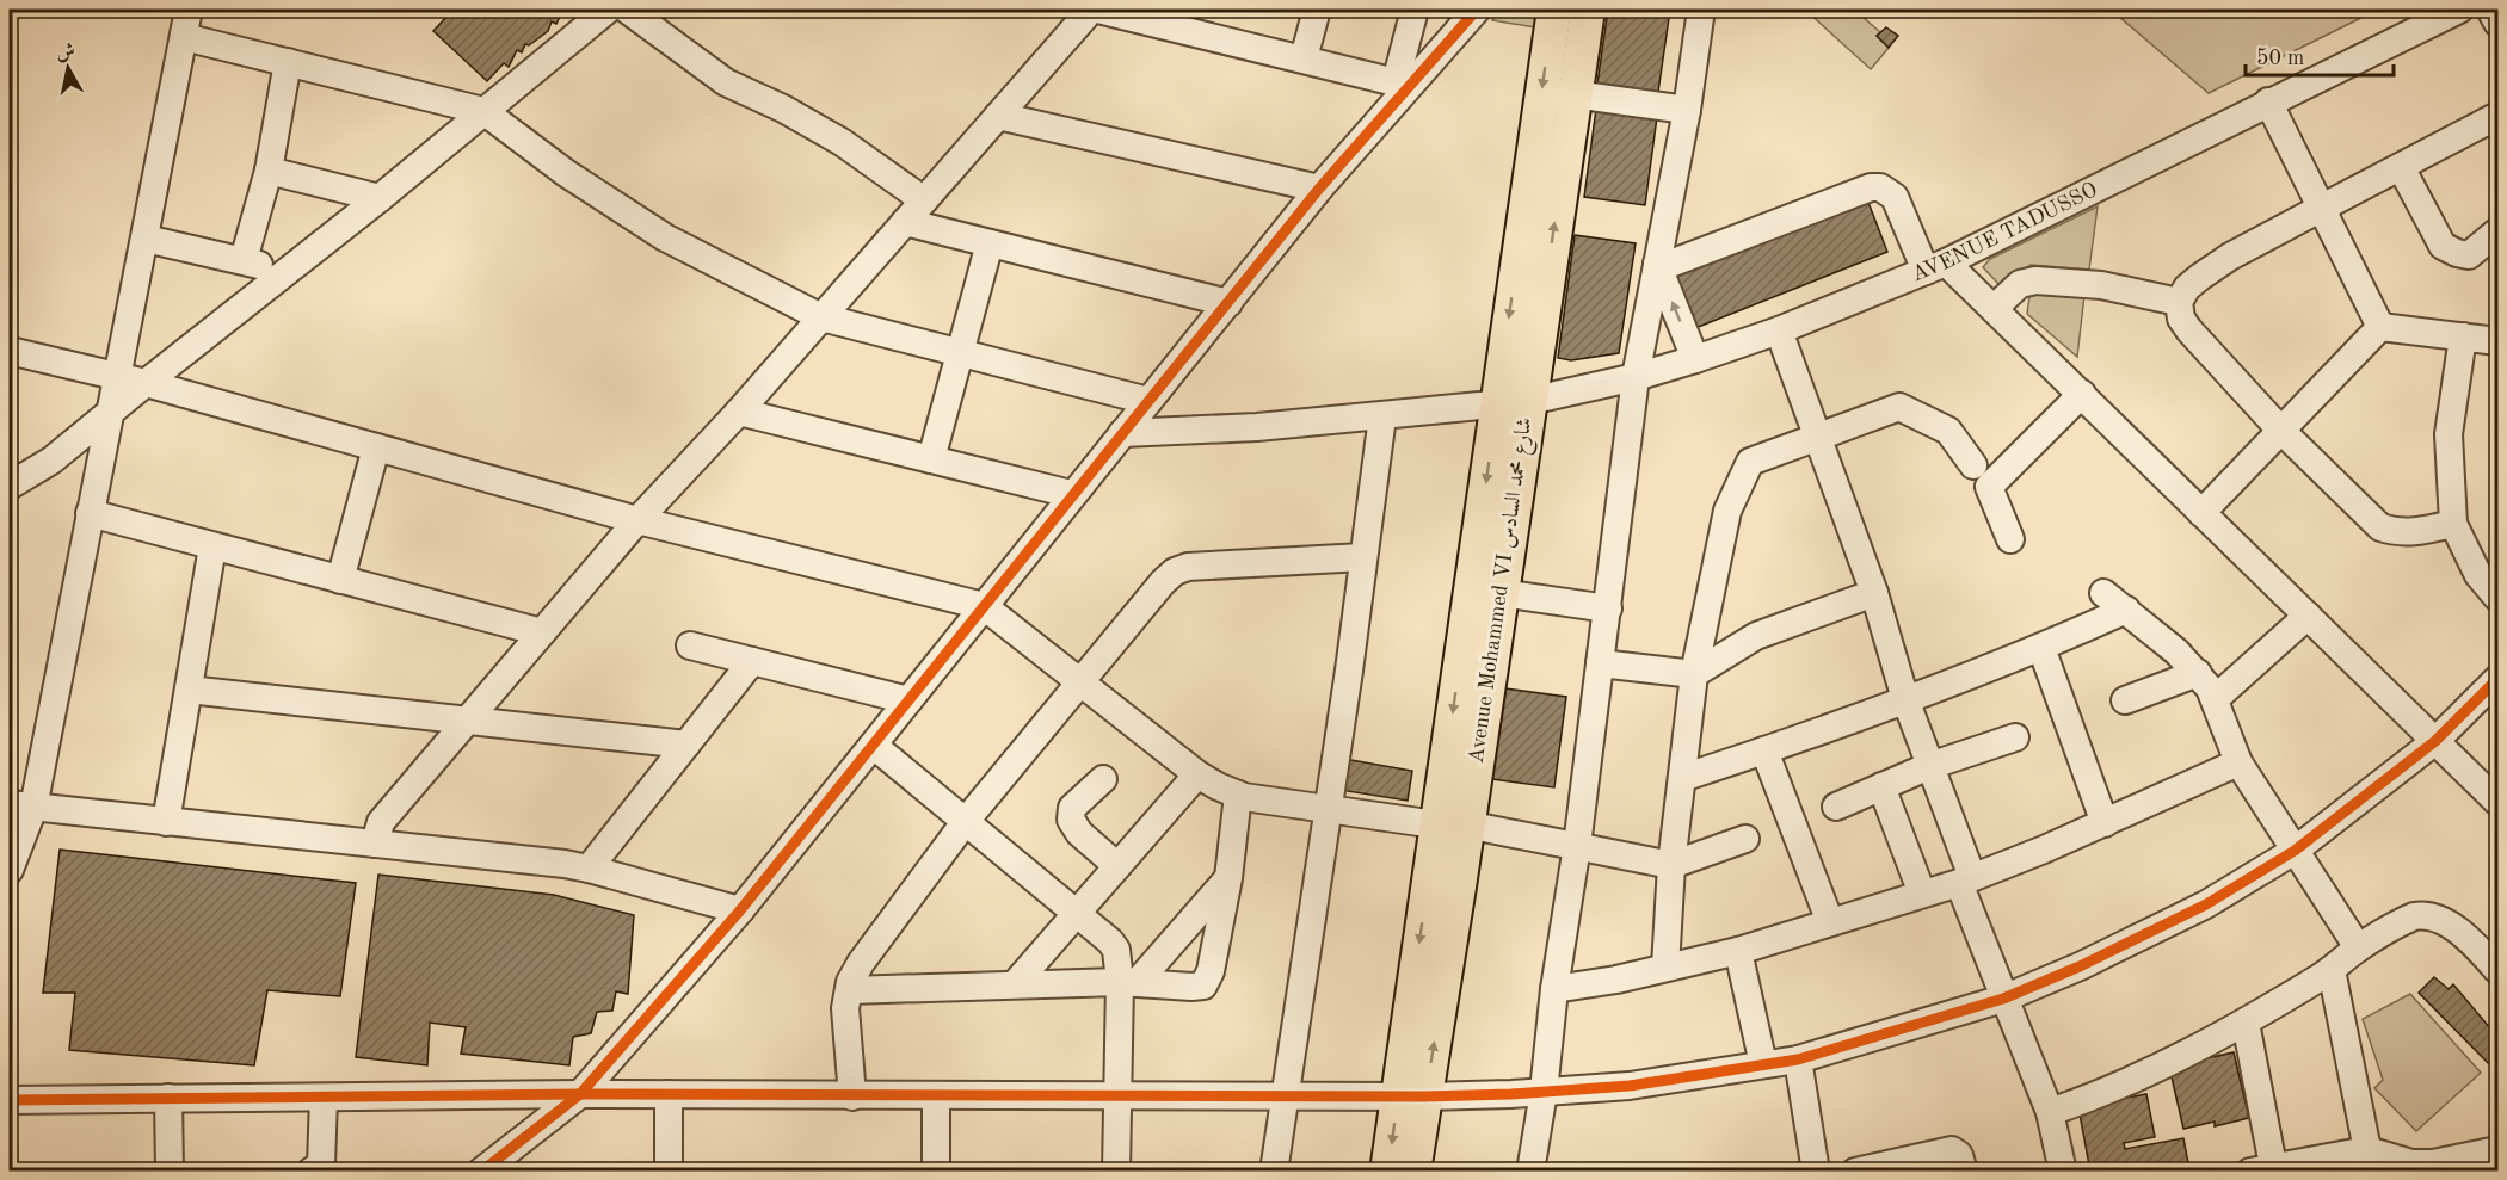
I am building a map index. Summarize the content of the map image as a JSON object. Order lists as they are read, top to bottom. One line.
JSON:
{"streets":{"main road":["Avenue Mohammed VI شارع محمد السادس"],"street":["AVENUE TADUSSO"]},"crossings":[["AVENUE TADUSSO","Avenue Mohammed VI شارع محمد السادس"]],"scale_bar":"50 m","north":"top"}
